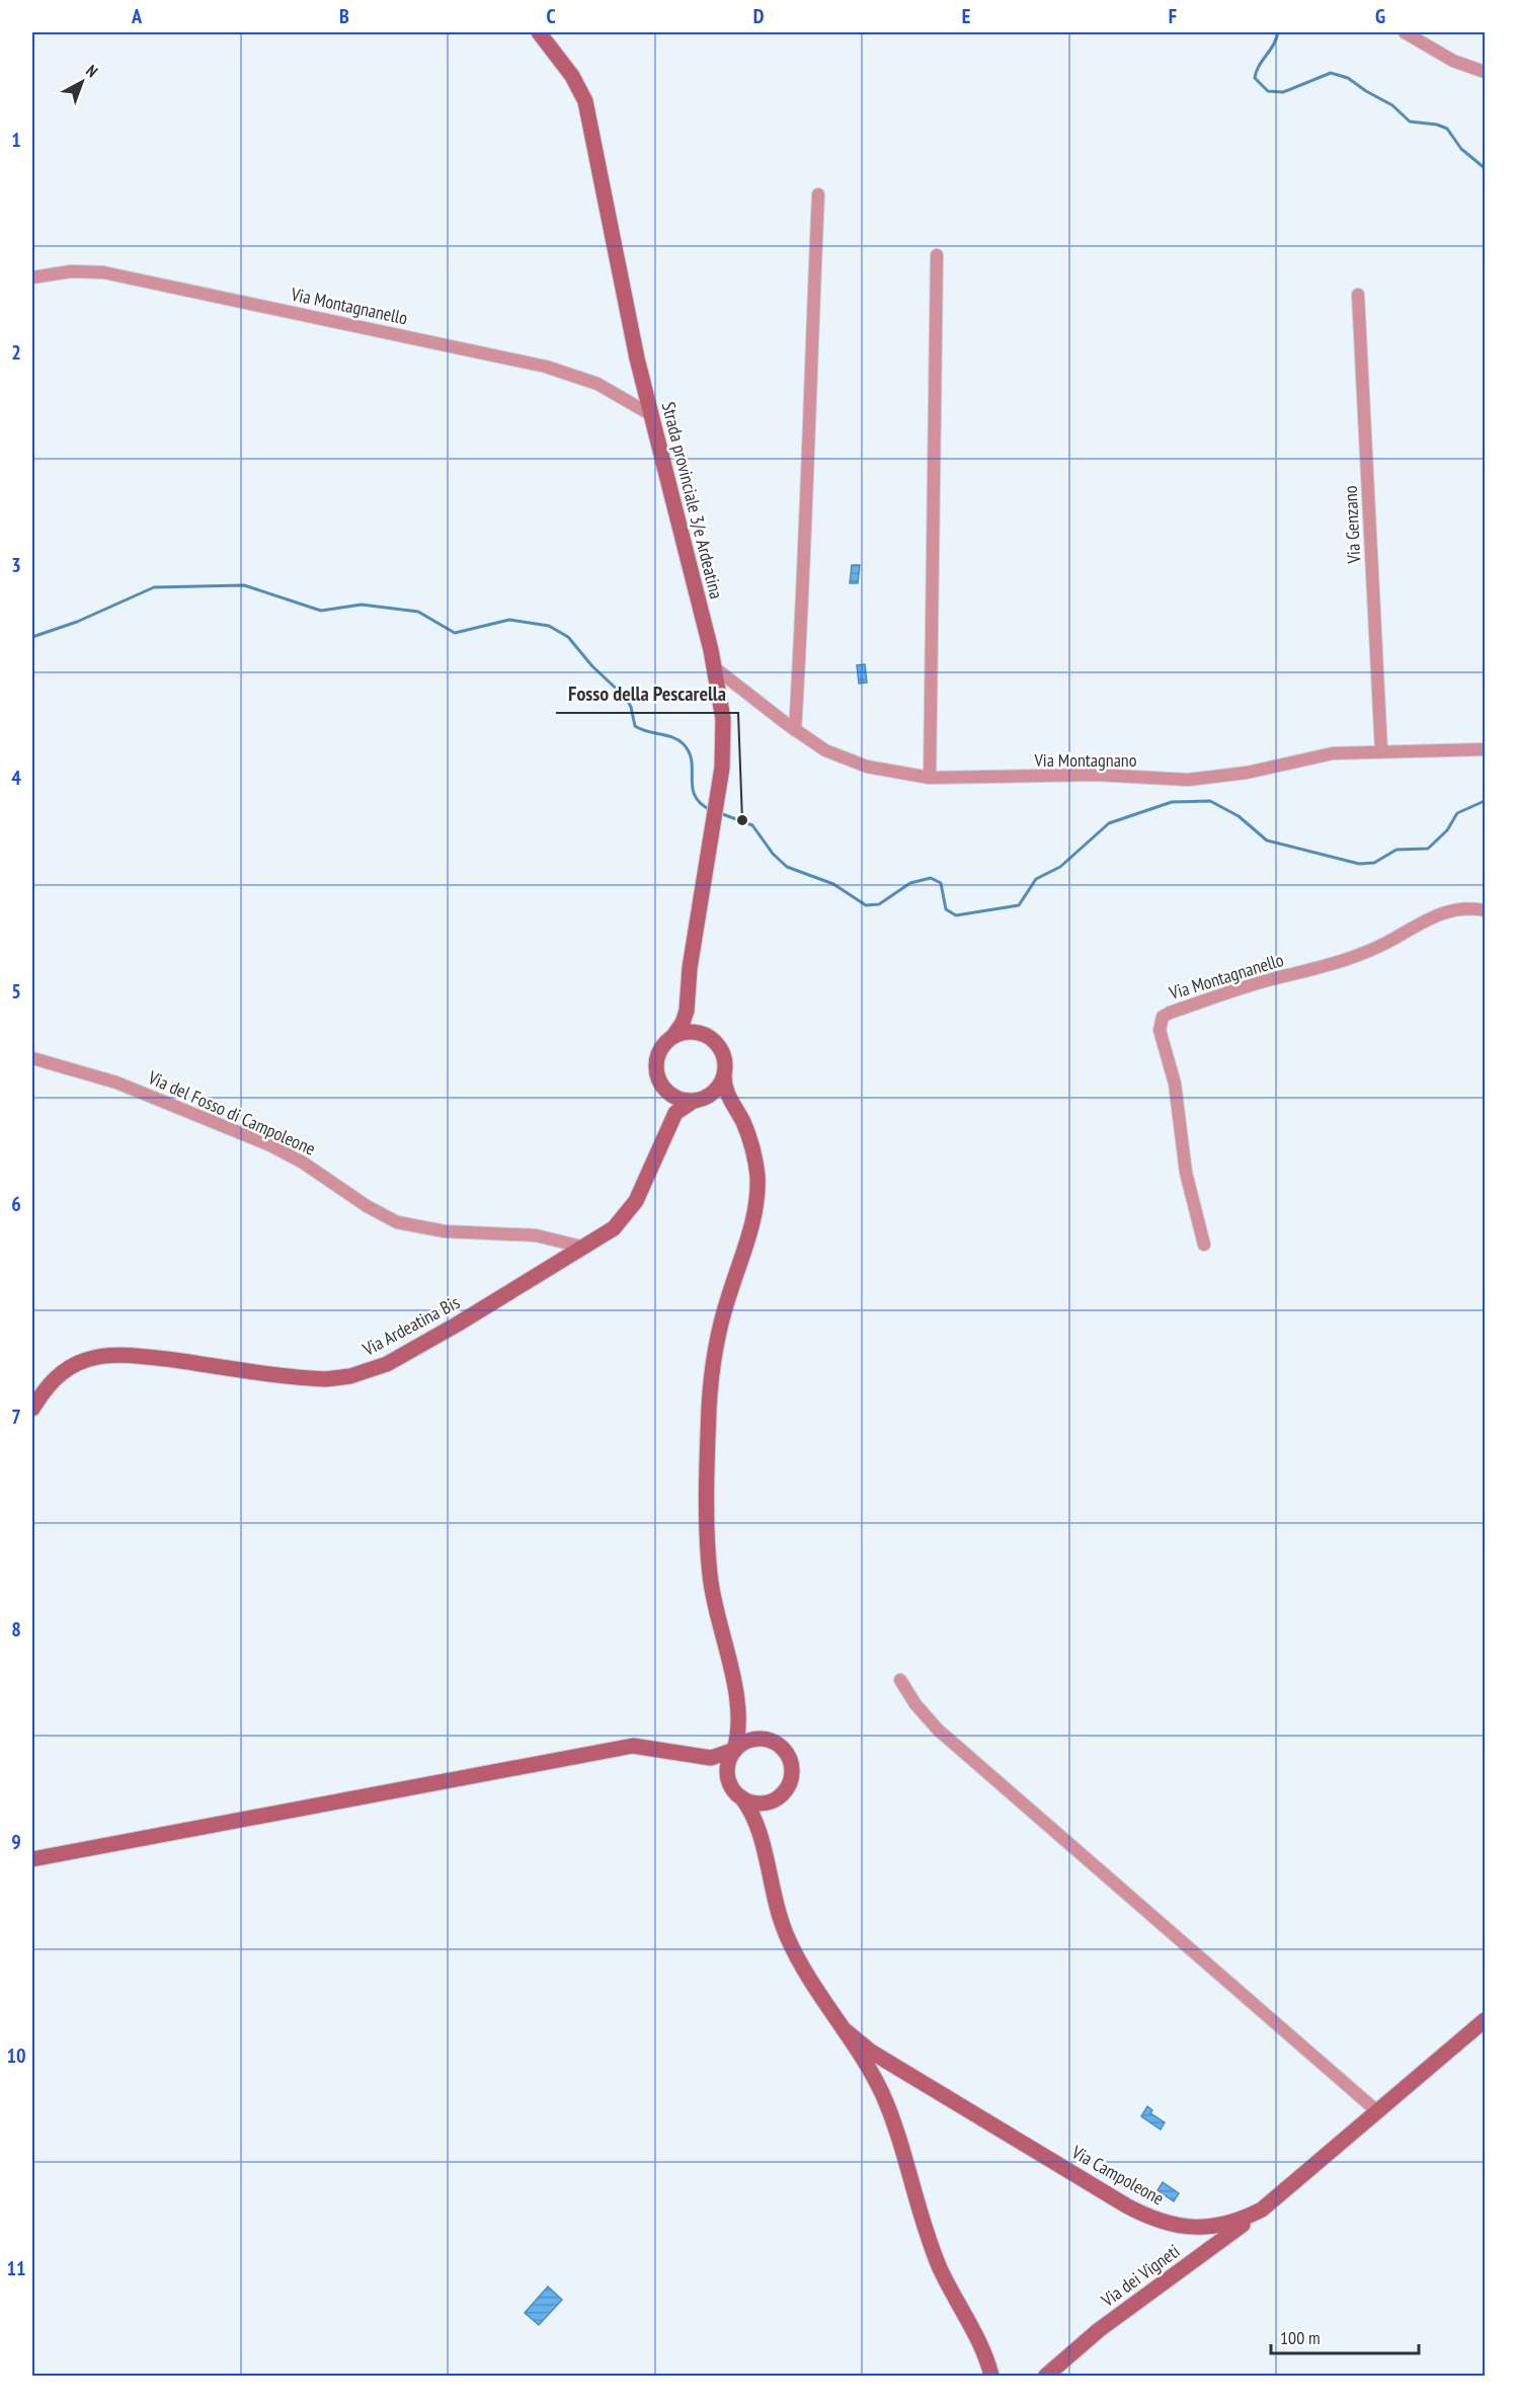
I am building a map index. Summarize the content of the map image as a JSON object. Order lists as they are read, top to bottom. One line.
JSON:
{"streets":{"main road":["Strada provinciale 3/e Ardeatina","Via Ardeatina Bis","Via Campoleone","Via dei Vigneti"],"street":["Via Montagnanello","Via Genzano","Via Montagnano","Via del Fosso di Campoleone"]},"crossings":[["Via Montagnanello","Strada provinciale 3/e Ardeatina"],["Strada provinciale 3/e Ardeatina","Via Montagnano"],["Strada provinciale 3/e Ardeatina","Via Ardeatina Bis"],["Via Genzano","Via Montagnano"],["Via del Fosso di Campoleone","Via Ardeatina Bis"],["Via Campoleone","Via dei Vigneti"]],"places":["Fosso della Pescarella"],"scale_bar":"100 m","north":"top right","grid":{"columns":["A","B","C","D","E","F","G"],"rows":["1","2","3","4","5","6","7","8","9","10","11"]}}
